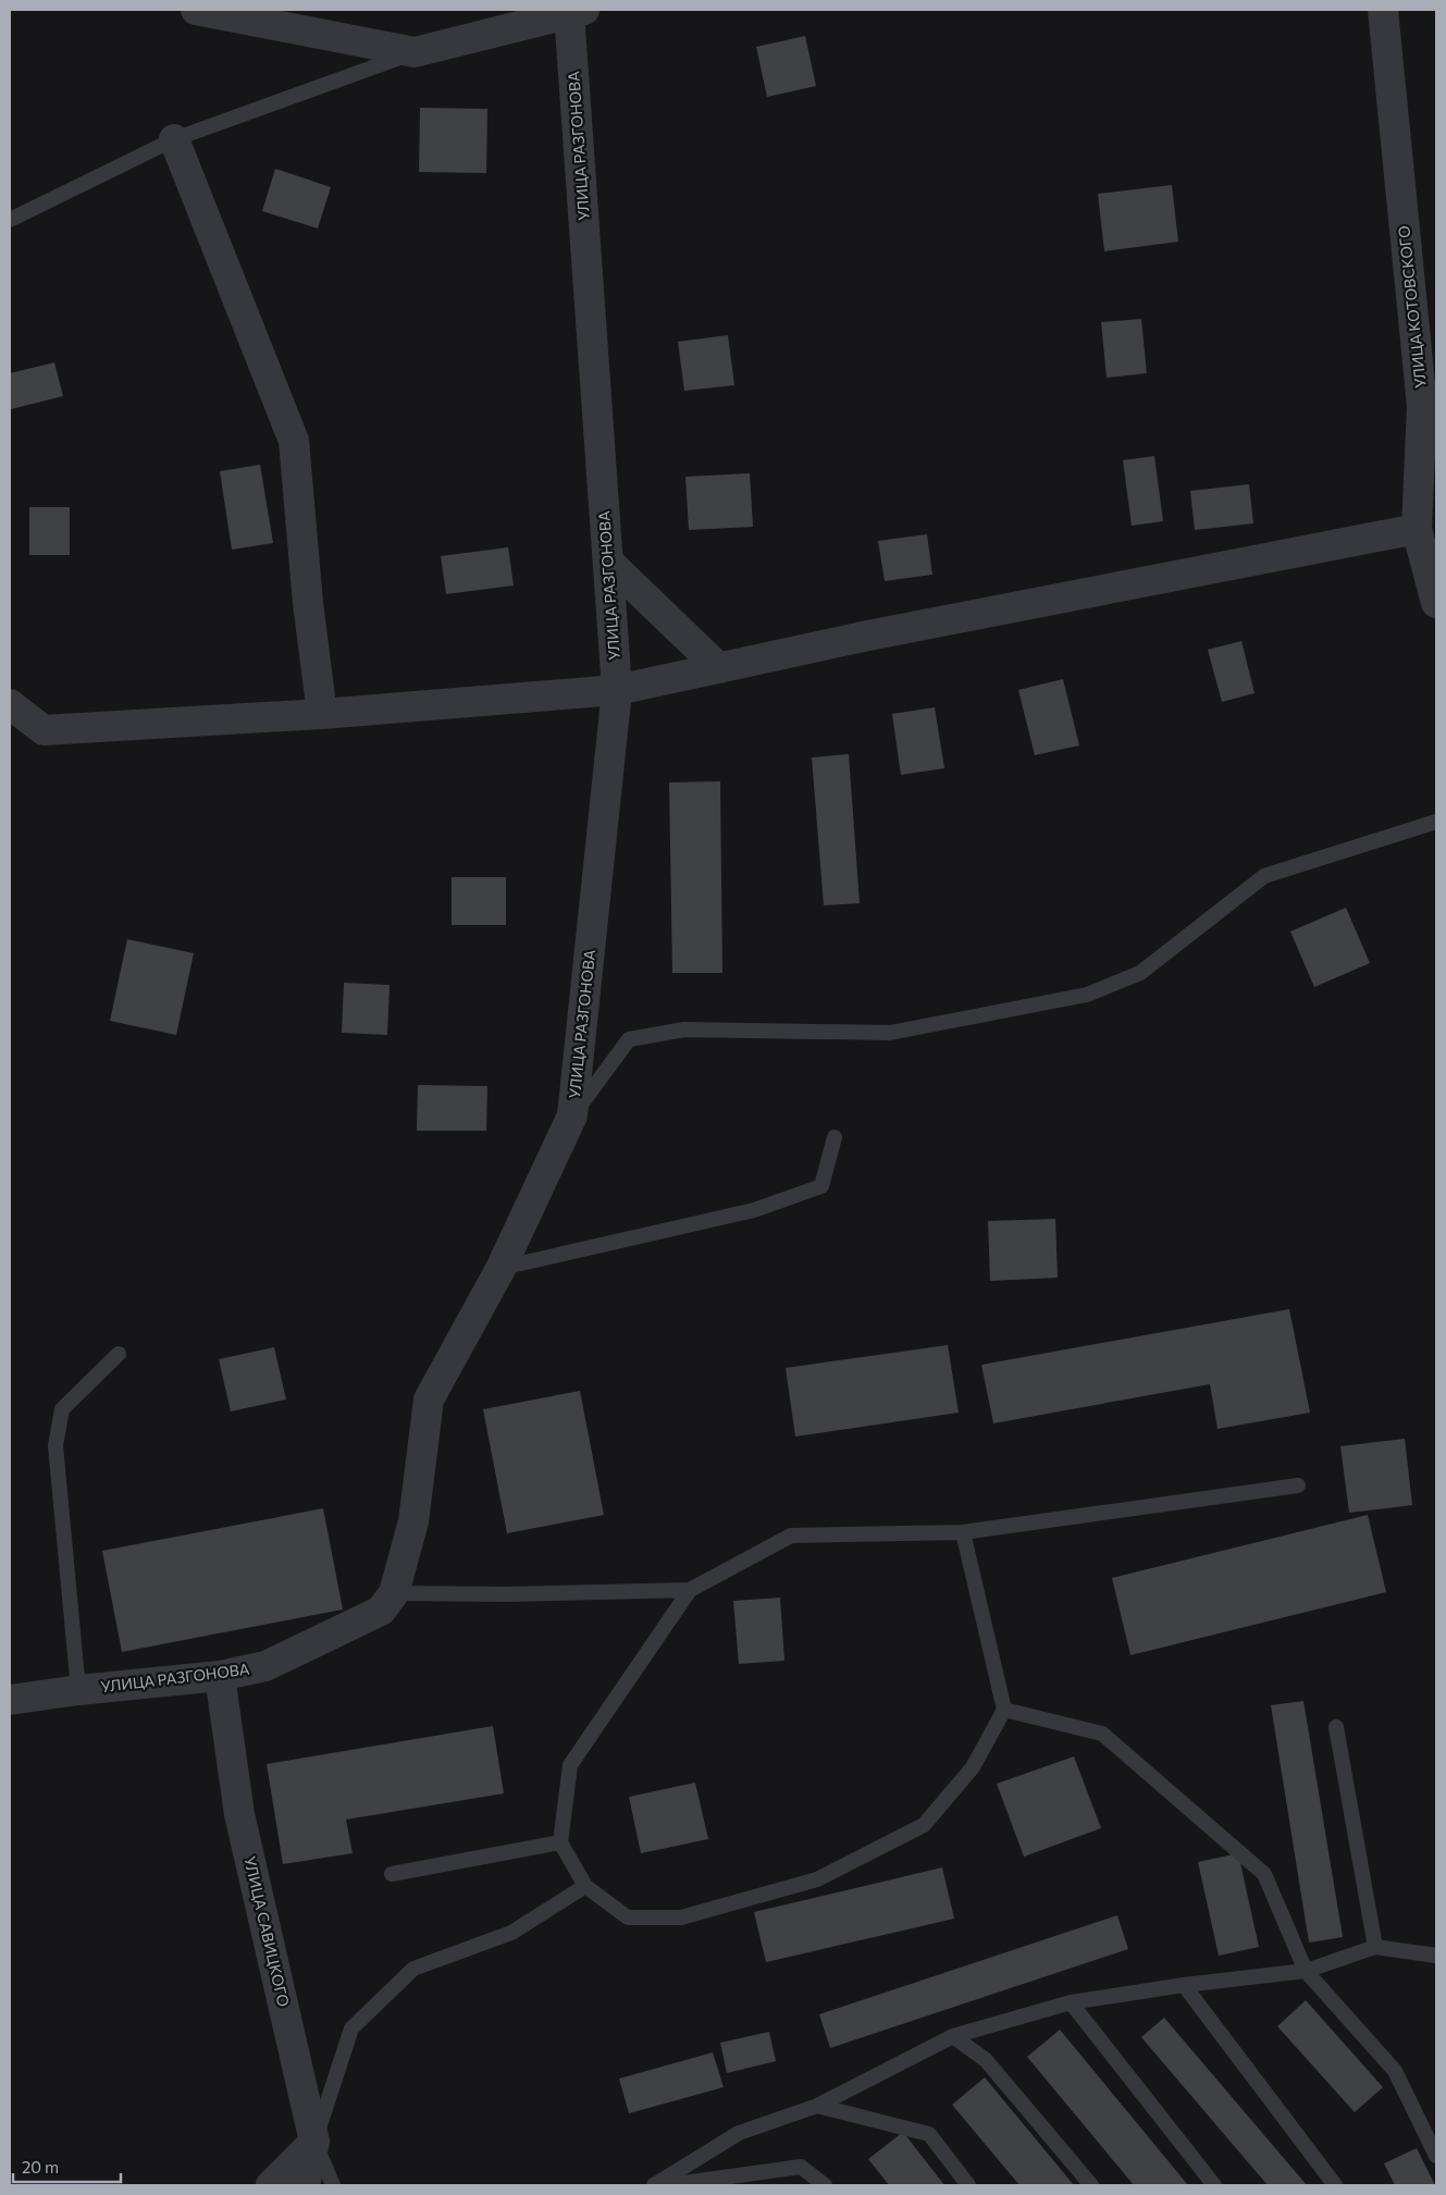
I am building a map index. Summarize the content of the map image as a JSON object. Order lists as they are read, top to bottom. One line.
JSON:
{"streets":{"street":["УЛИЦА РАЗГОНОВА","УЛИЦА КОТОВСКОГО","УЛИЦА САВИЦКОГО"]},"crossings":[["УЛИЦА РАЗГОНОВА","УЛИЦА САВИЦКОГО"]],"scale_bar":"20 m"}
